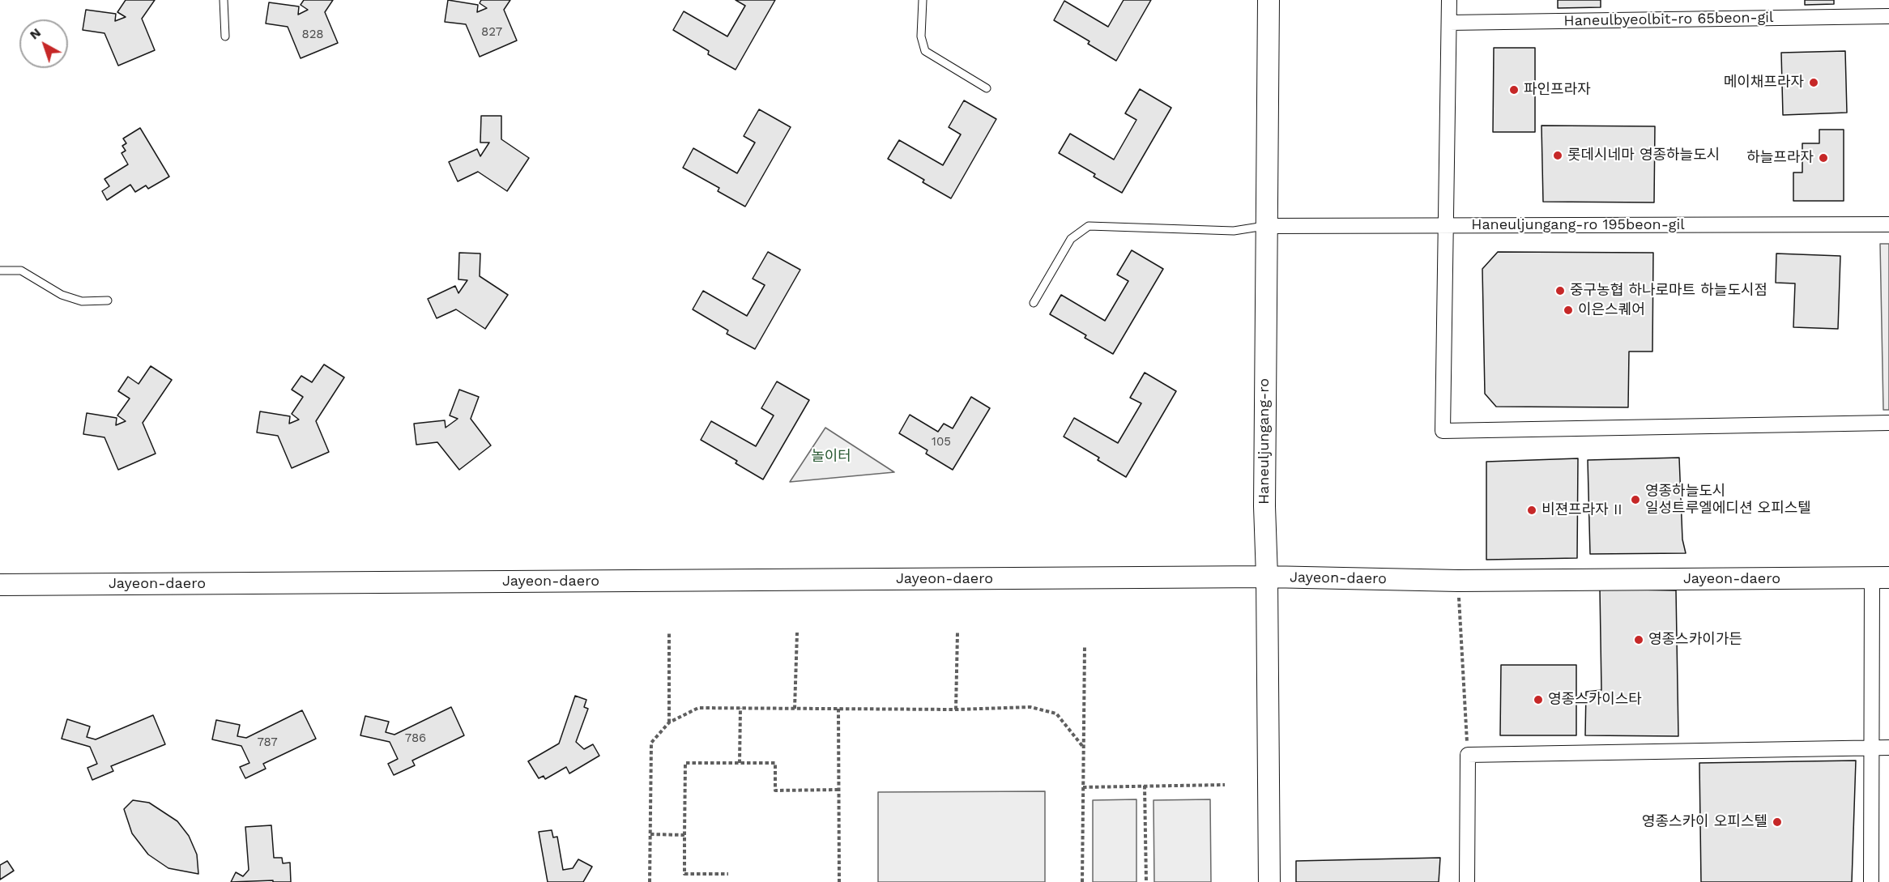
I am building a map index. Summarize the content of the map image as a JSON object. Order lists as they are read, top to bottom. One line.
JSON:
{"streets":{"main road":["Haneuljungang-ro","Jayeon-daero"],"street":["Haneulbyeolbit-ro 65beon-gil","Haneuljungang-ro 195beon-gil"]},"crossings":[["Haneuljungang-ro 195beon-gil","Haneuljungang-ro"],["Haneuljungang-ro","Jayeon-daero"]],"parks":["놀이터"],"places":["메이채프라자","파인프라자","롯데시네마 영종하늘도시","하늘프라자","중구농협 하나로마트 하늘도시점","이은스퀘어","영종하늘도시 일성트루엘에디션 오피스텔","비젼프라자 II","영종스카이가든","영종스카이스타","영종스카이 오피스텔"],"house_numbers":["827","828","105","786","787"],"north":"top left"}
